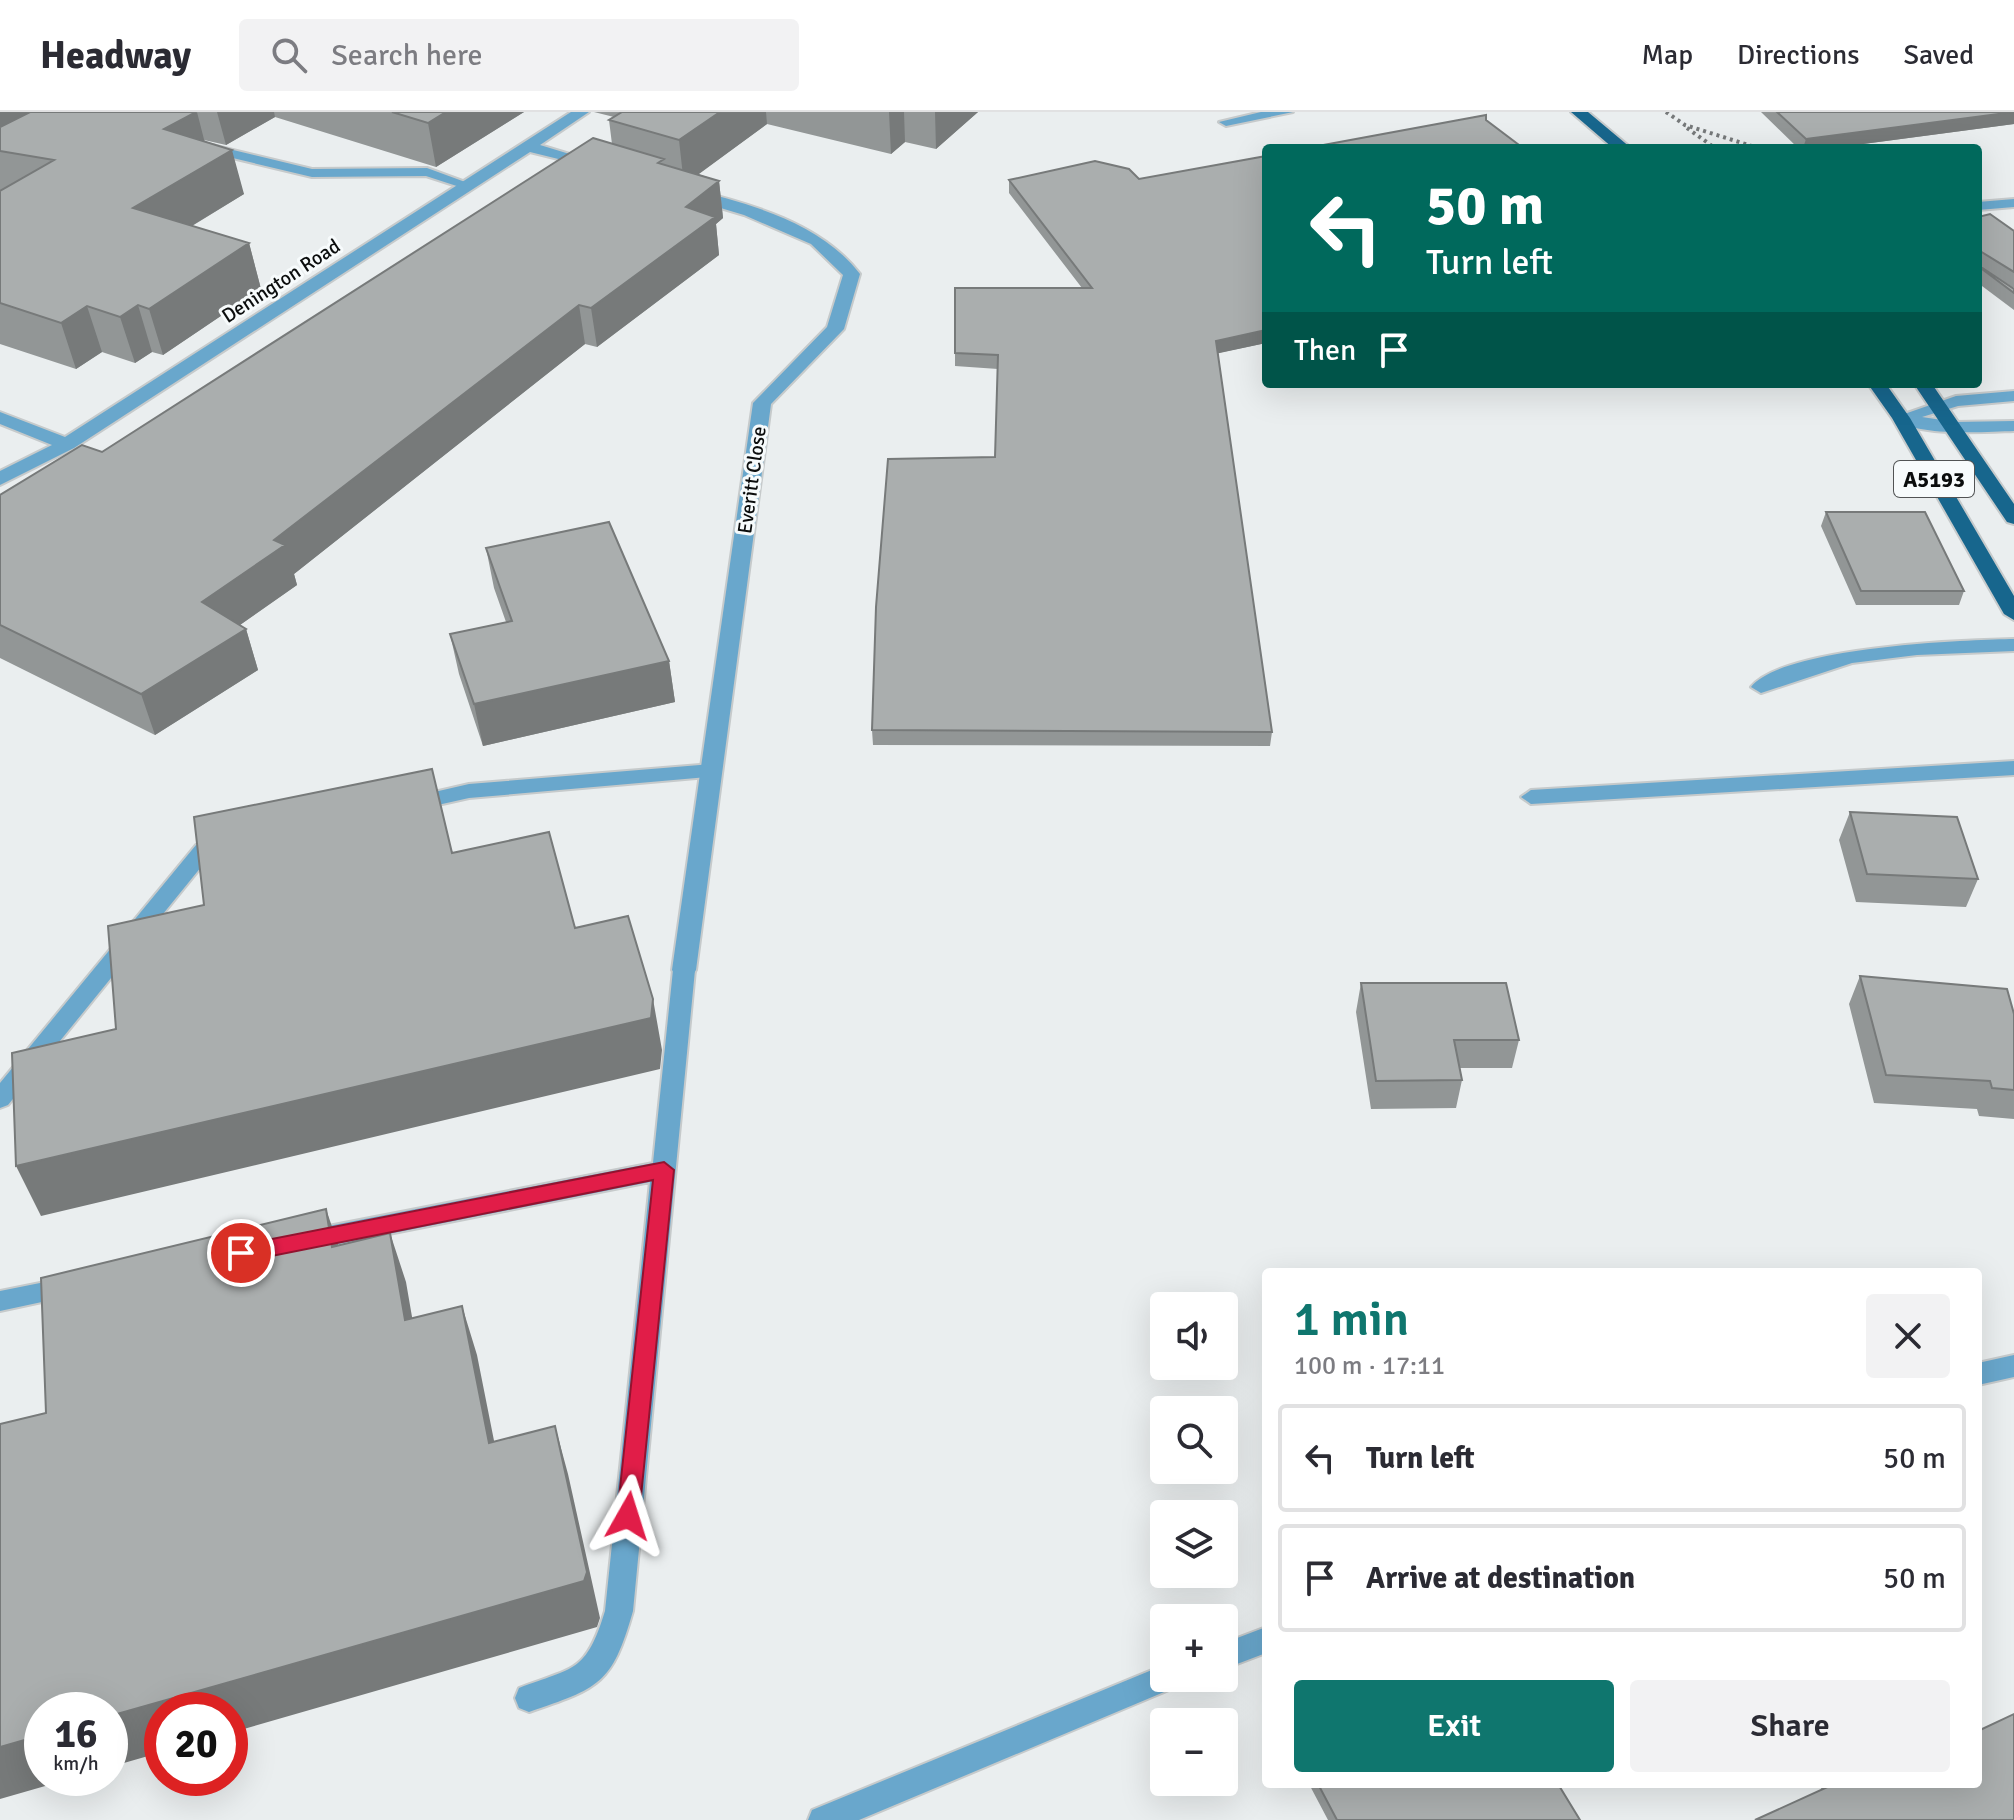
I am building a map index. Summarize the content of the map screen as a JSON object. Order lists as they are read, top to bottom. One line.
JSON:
{"streets":{"main road":["A5193"],"street":["Denington Road","Everitt Close"]},"page":{"header":"Headway","search":"Search here","nav":["Map","Directions","Saved"],"turn":["50 m","Turn left"],"then":"Then","heading":["1 min","100 m · 17:11"],"map_buttons":["+","−"],"list":[{"name":"Turn left","value":"50 m"},{"name":"Arrive at destination","value":"50 m"}],"buttons":["Exit","Share"],"speed":"16 km/h","limit":"20"}}
